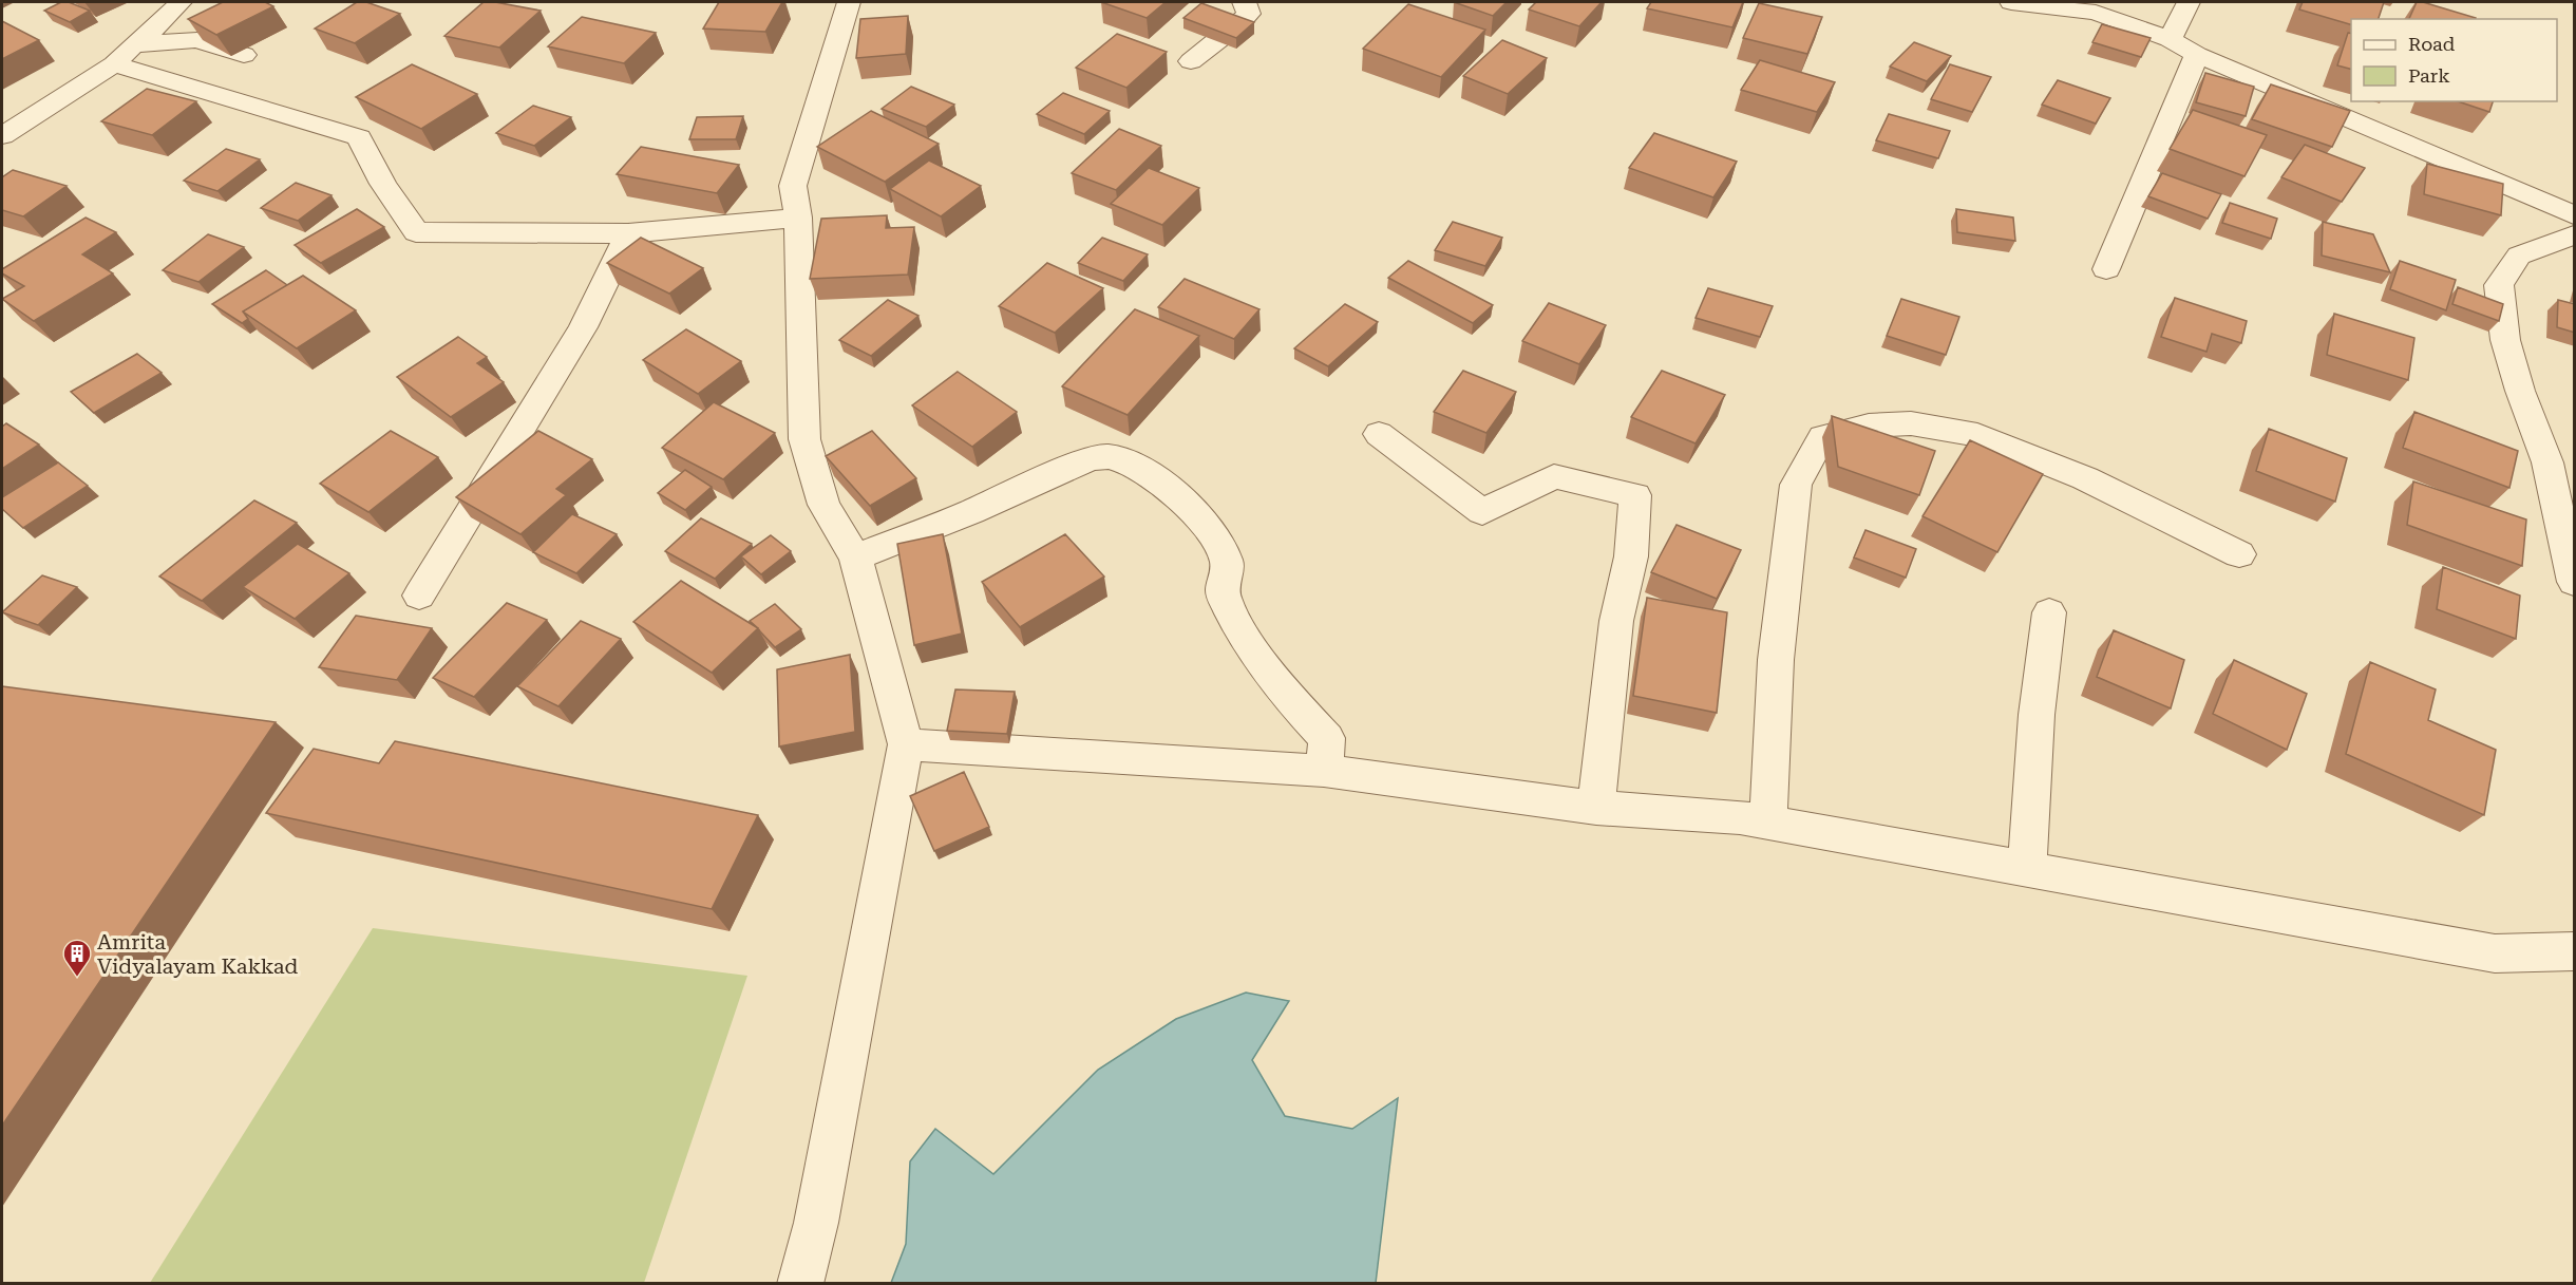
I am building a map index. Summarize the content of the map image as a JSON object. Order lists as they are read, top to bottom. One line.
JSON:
{"places":{"building":["Amrita Vidyalayam Kakkad"]},"legend":["Road","Park"]}
